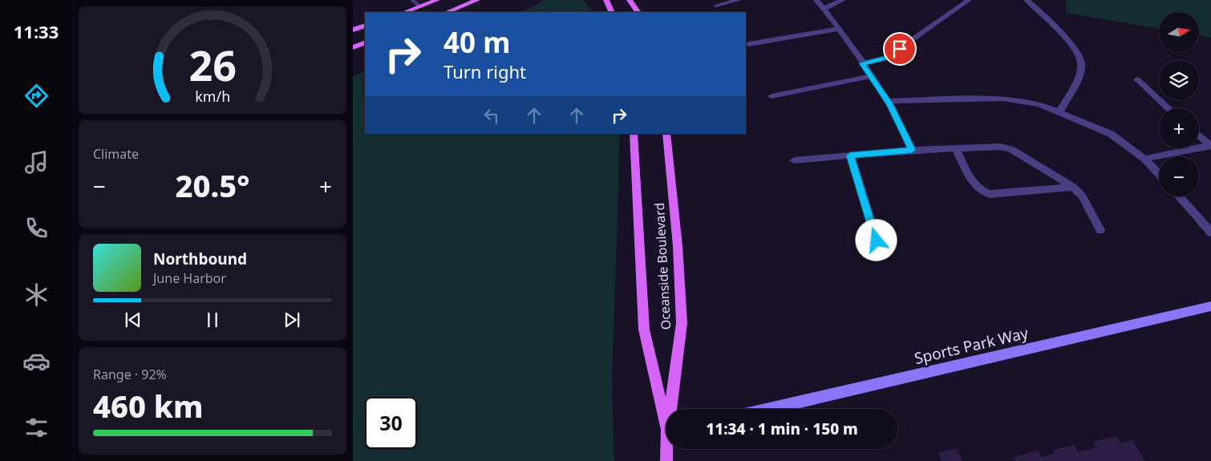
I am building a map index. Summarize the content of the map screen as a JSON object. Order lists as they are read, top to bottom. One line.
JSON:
{"streets":{"main road":["Oceanside Boulevard"],"street":["Sports Park Way"]},"north":"right","page":{"tabs":"11:33","map_buttons":["+","−"],"turn":["40 m","Turn right"],"tile":["Climate",["Range · 92%","460 km"]],"heat":["−","20.5°","+"],"song":["Northbound","June Harbor"],"limit":"30","trip":"11:34 · 1 min · 150 m","gauge":["26","km/h"]}}
